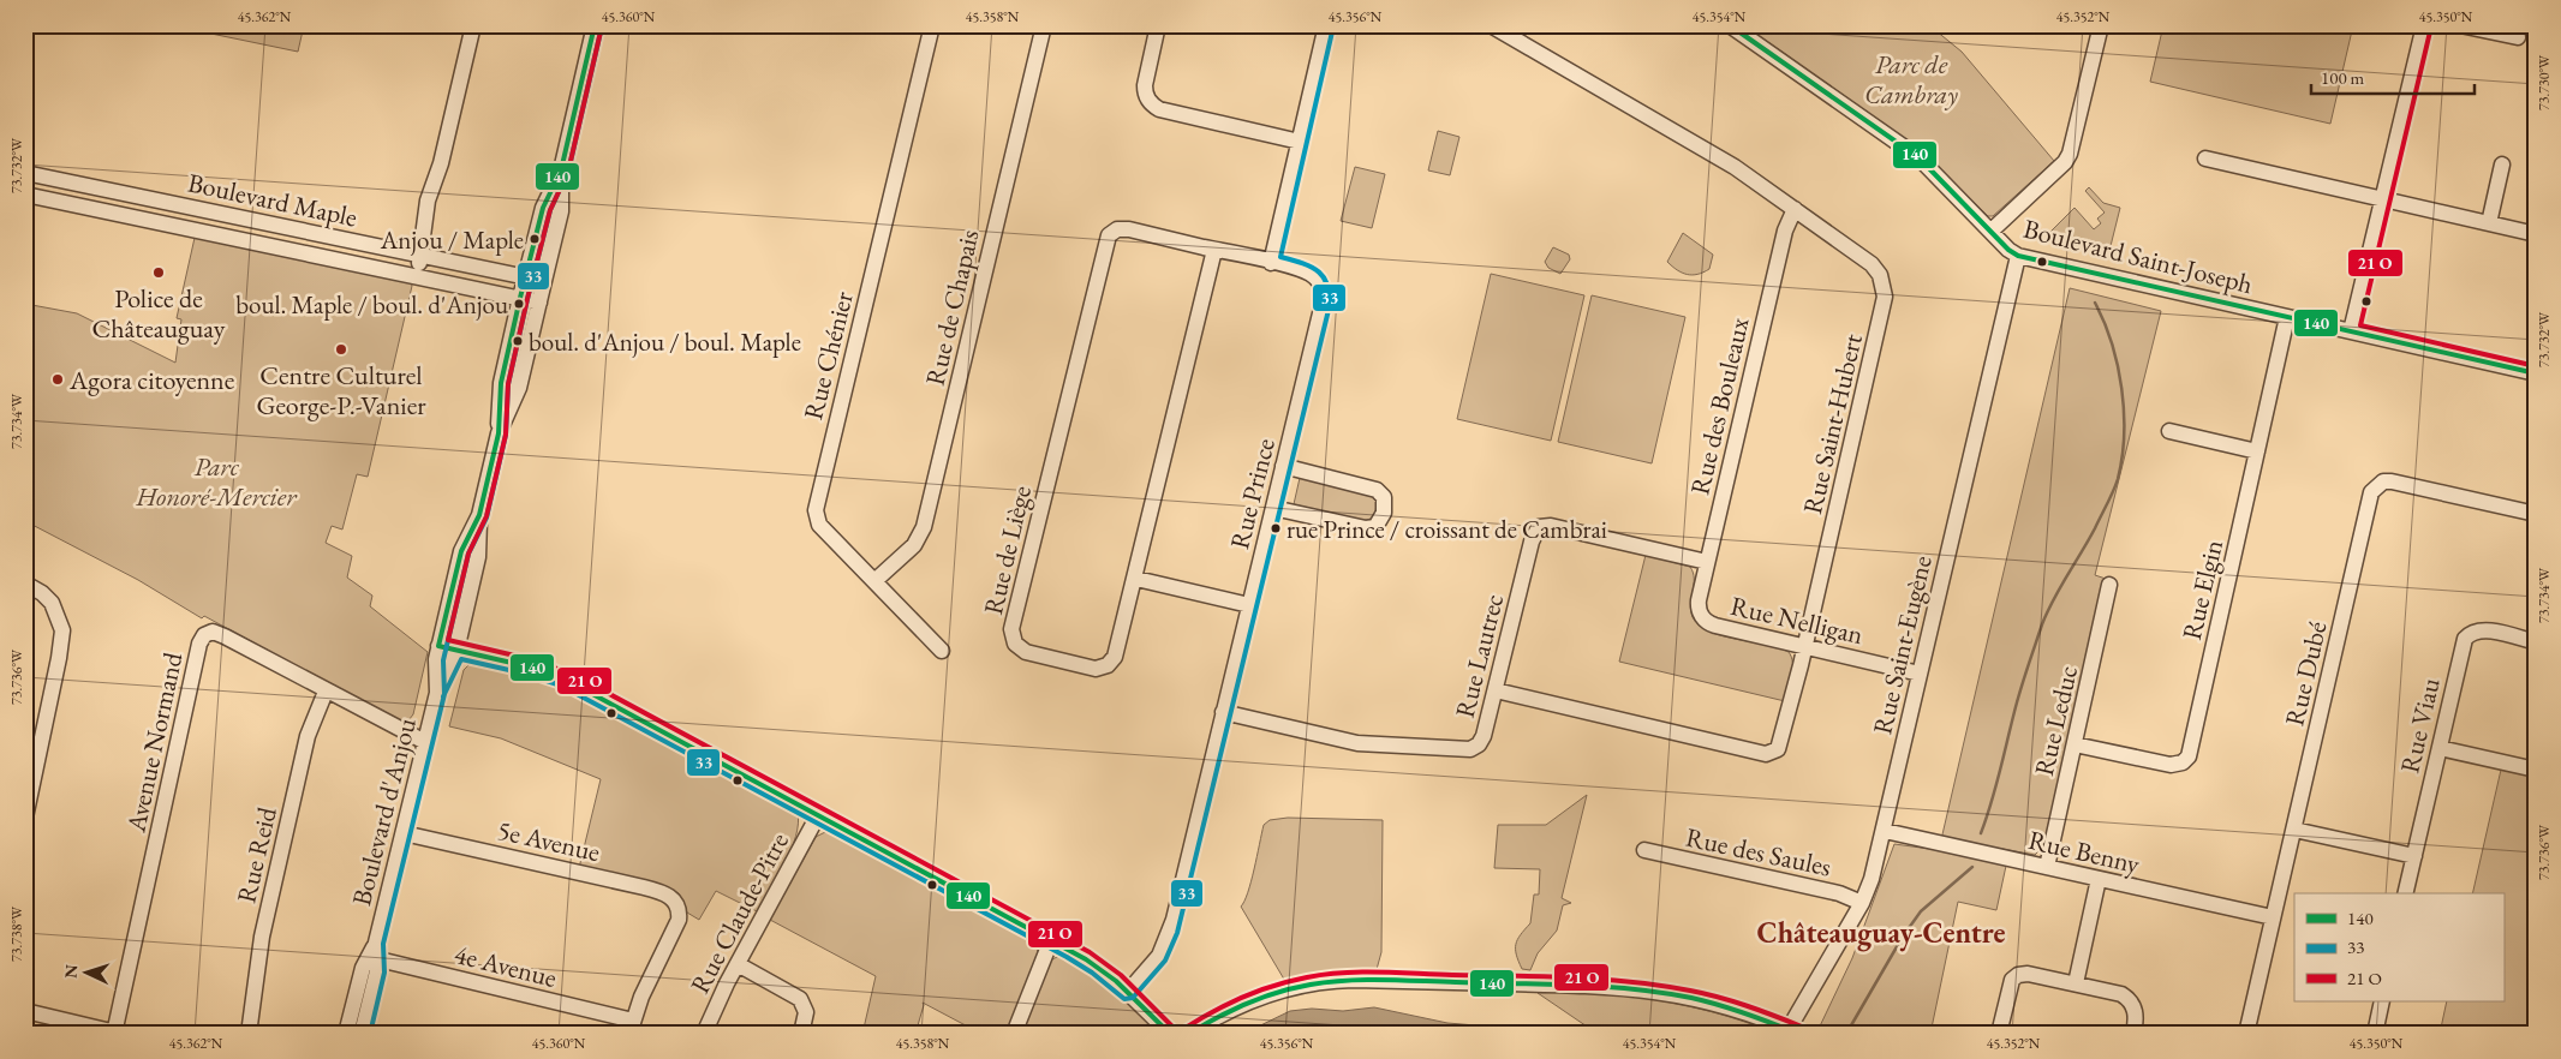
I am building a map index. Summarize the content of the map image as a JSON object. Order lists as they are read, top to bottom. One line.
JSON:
{"streets":{"street":["Boulevard Maple","Boulevard Saint-Joseph","Rue de Chapais","Rue Chénier","Rue des Bouleaux","Rue Saint-Hubert","Rue Prince","Rue de Liège","Rue Elgin","Rue Nelligan","Rue Saint-Eugène","Rue Lautrec","Rue Dubé","Rue Leduc","Rue Viau","Avenue Normand","Boulevard d'Anjou","5e Avenue","Rue des Saules","Rue Benny","Rue Reid","Rue Claude-Pitre","4e Avenue"]},"crossings":[["Boulevard Maple","Boulevard d'Anjou"],["Boulevard Saint-Joseph","Rue Elgin"],["Boulevard Saint-Joseph","Rue Saint-Eugène"],["Rue de Chapais","Rue Chénier"],["Rue des Bouleaux","Rue Saint-Hubert"],["Rue des Bouleaux","Rue Nelligan"],["Rue des Bouleaux","Rue Lautrec"],["Rue Saint-Hubert","Rue Nelligan"],["Rue Saint-Hubert","Rue Lautrec"],["Rue Prince","Rue de Liège"],["Rue Prince","Rue Lautrec"],["Rue Elgin","Rue Leduc"],["Rue Nelligan","Rue Saint-Eugène"],["Rue Saint-Eugène","Rue des Saules"],["Rue Saint-Eugène","Rue Benny"],["Rue Dubé","Rue Benny"],["Rue Leduc","Rue Benny"],["Avenue Normand","Boulevard d'Anjou"],["Avenue Normand","Rue Reid"],["Boulevard d'Anjou","5e Avenue"],["Boulevard d'Anjou","4e Avenue"],["5e Avenue","4e Avenue"]],"districts":["Châteauguay-Centre"],"parks":["Parc de Cambray","Parc Honoré-Mercier"],"places":["Anjou / Maple","Police de Châteauguay","boul. Maple / boul. d'Anjou","boul. d'Anjou / boul. Maple","Centre Culturel George-P.-Vanier","Agora citoyenne","rue Prince / croissant de Cambrai"],"lines":["transit line 140","transit line 33"],"legend":["140","33","21 O"],"scale_bar":"100 m","north":"left","coordinates":["45.362°N","45.360°N","45.358°N","45.356°N","45.354°N","45.352°N","45.350°N","73.730°W","73.732°W","73.734°W","73.736°W","73.738°W"]}
